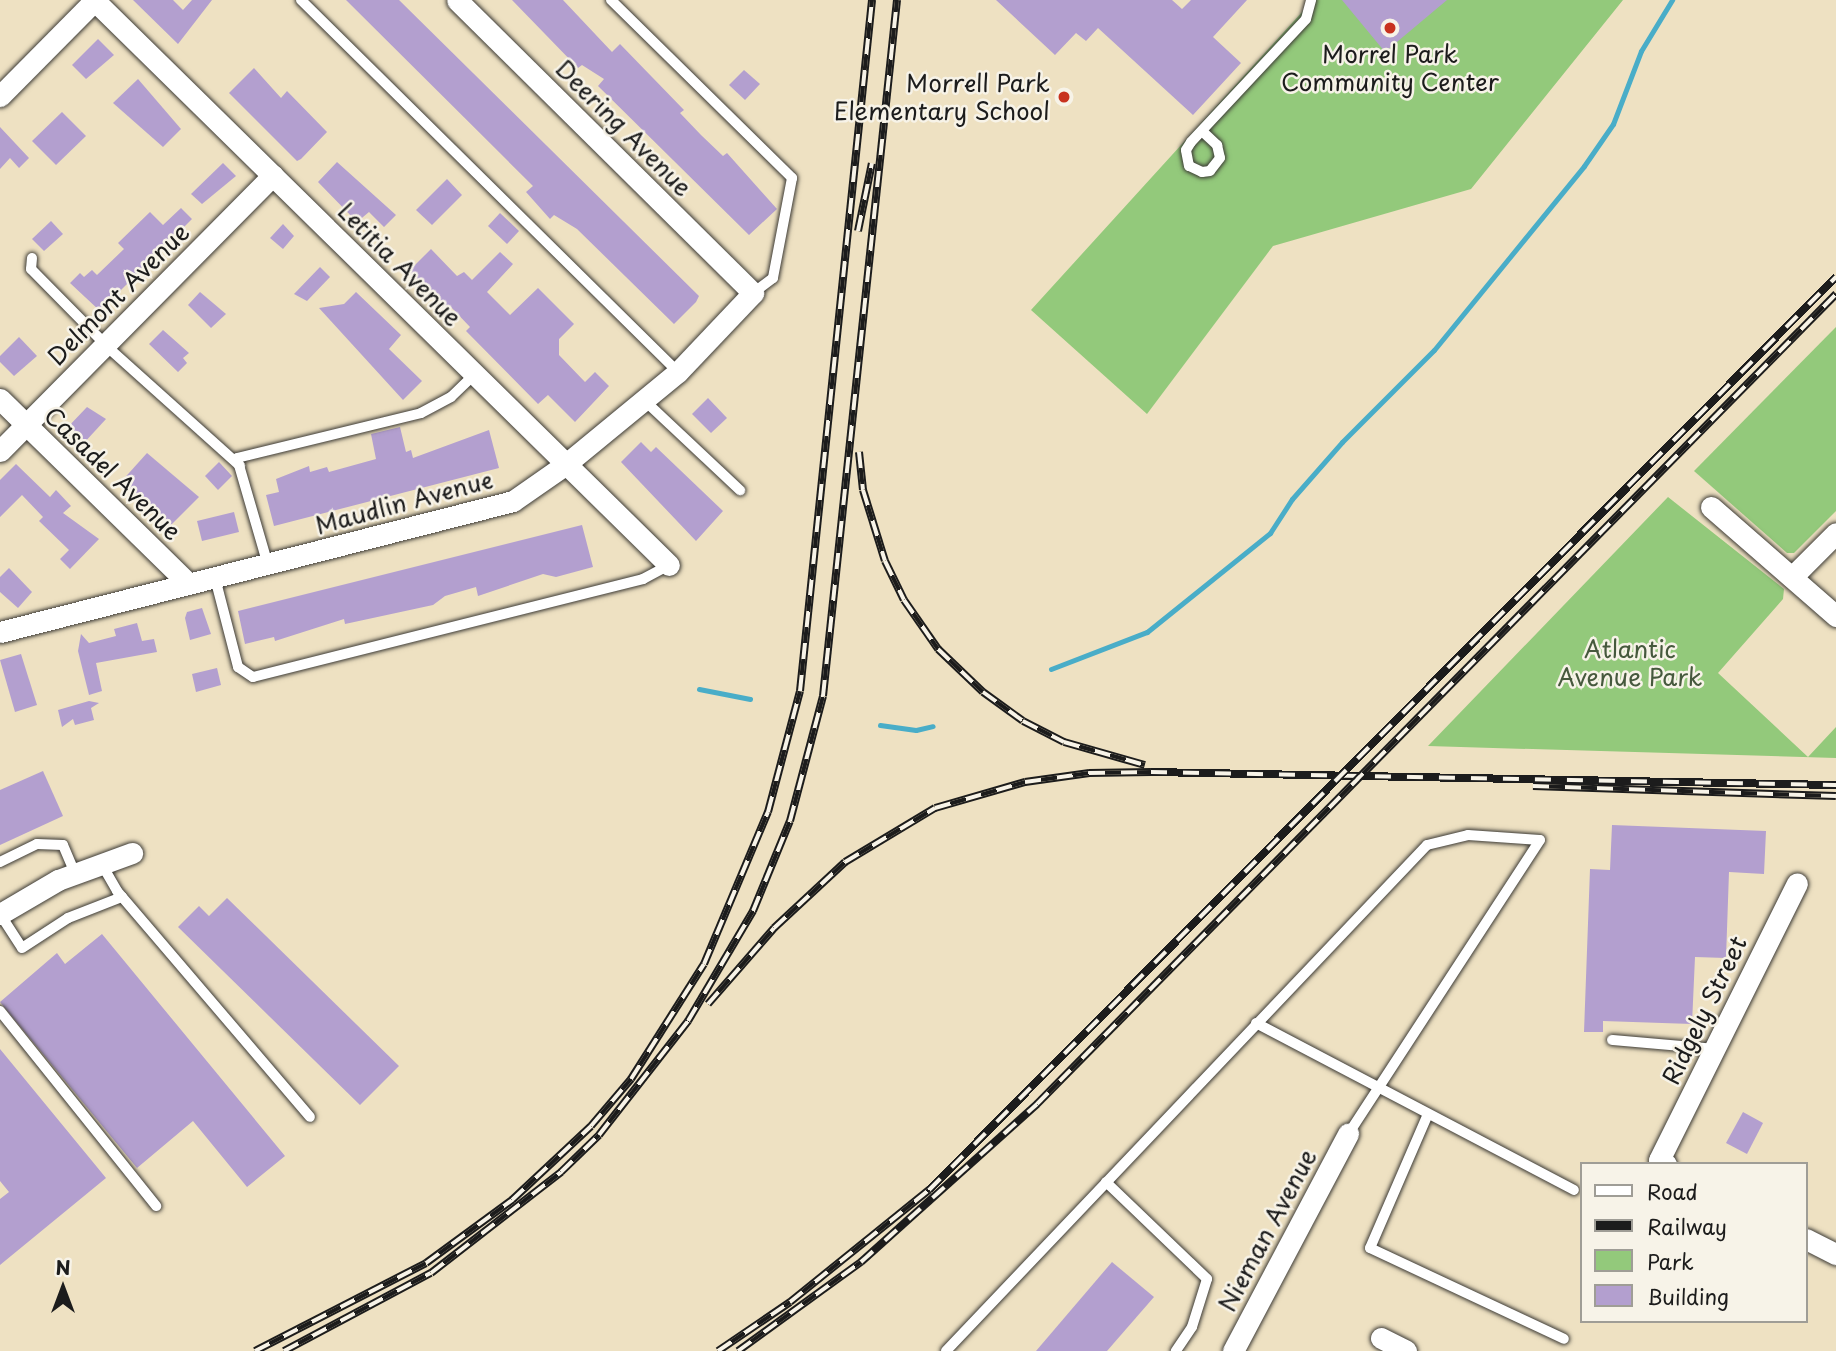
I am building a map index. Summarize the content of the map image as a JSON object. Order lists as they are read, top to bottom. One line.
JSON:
{"streets":{"street":["Deering Avenue","Letitia Avenue","Delmont Avenue","Casadel Avenue","Maudlin Avenue","Ridgely Street","Nieman Avenue"]},"crossings":[["Deering Avenue","Maudlin Avenue"],["Letitia Avenue","Delmont Avenue"],["Letitia Avenue","Maudlin Avenue"],["Delmont Avenue","Casadel Avenue"],["Casadel Avenue","Maudlin Avenue"]],"parks":["Atlantic Avenue Park"],"places":["Morrel Park Community Center","Morrell Park Elementary School"],"legend":["Road","Railway","Park","Building"],"north":"top"}
